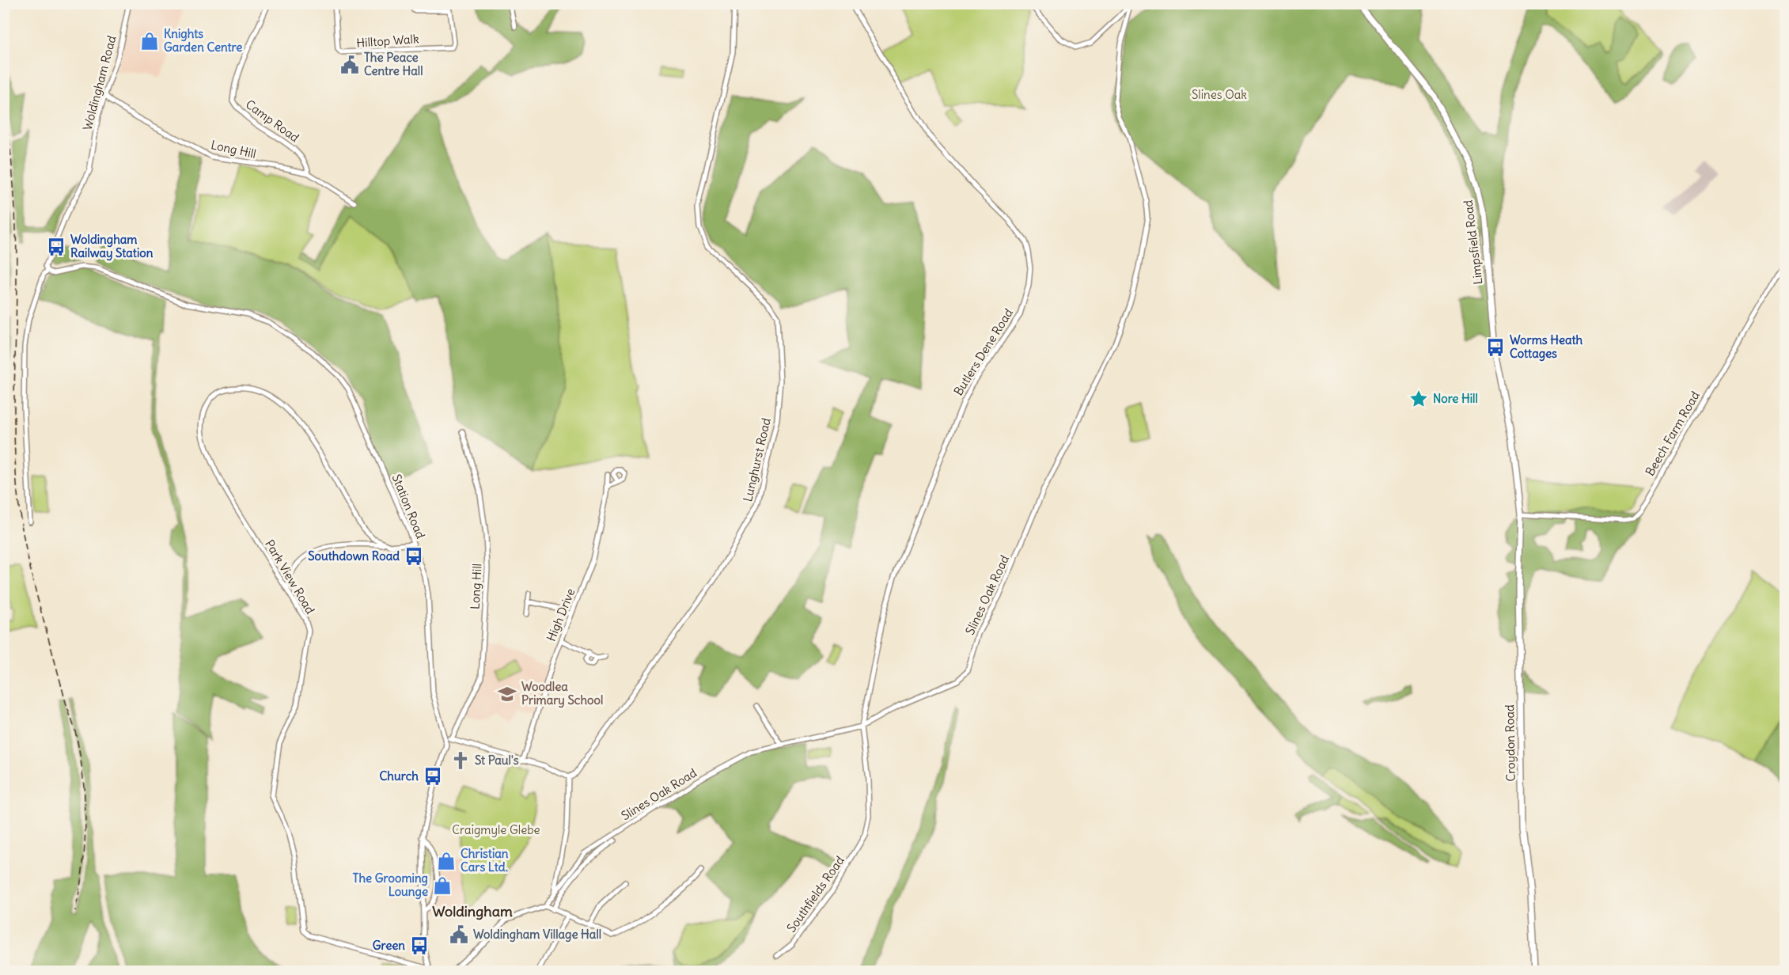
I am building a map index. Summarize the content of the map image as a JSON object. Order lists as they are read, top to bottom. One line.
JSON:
{"streets":{"main road":["Limpsfield Road","Croydon Road"],"street":["Hilltop Walk","Woldingham Road","Camp Road","Long Hill","Butlers Dene Road","Beech Farm Road","Lunghurst Road","Station Road","Park View Road","Slines Oak Road","High Drive","Southfields Road"]},"crossings":[["Woldingham Road","Long Hill"],["Woldingham Road","Station Road"],["Camp Road","Long Hill"],["Limpsfield Road","Beech Farm Road"],["Limpsfield Road","Croydon Road"],["Butlers Dene Road","Slines Oak Road"],["Butlers Dene Road","Southfields Road"],["Beech Farm Road","Croydon Road"],["Station Road","Park View Road"],["Slines Oak Road","Southfields Road"]],"districts":["Woldingham"],"parks":["Slines Oak","Craigmyle Glebe"],"places":{"shop":["Knights Garden Centre","Christian Cars Ltd.","The Grooming Lounge"],"public building":["The Peace Centre Hall","Woldingham Village Hall"],"bus stop":["Woldingham Railway Station","Worms Heath Cottages","Southdown Road","Church","Green"],"place":["Nore Hill"],"school or university":["Woodlea Primary School"],"church":["St Paul's"]}}
